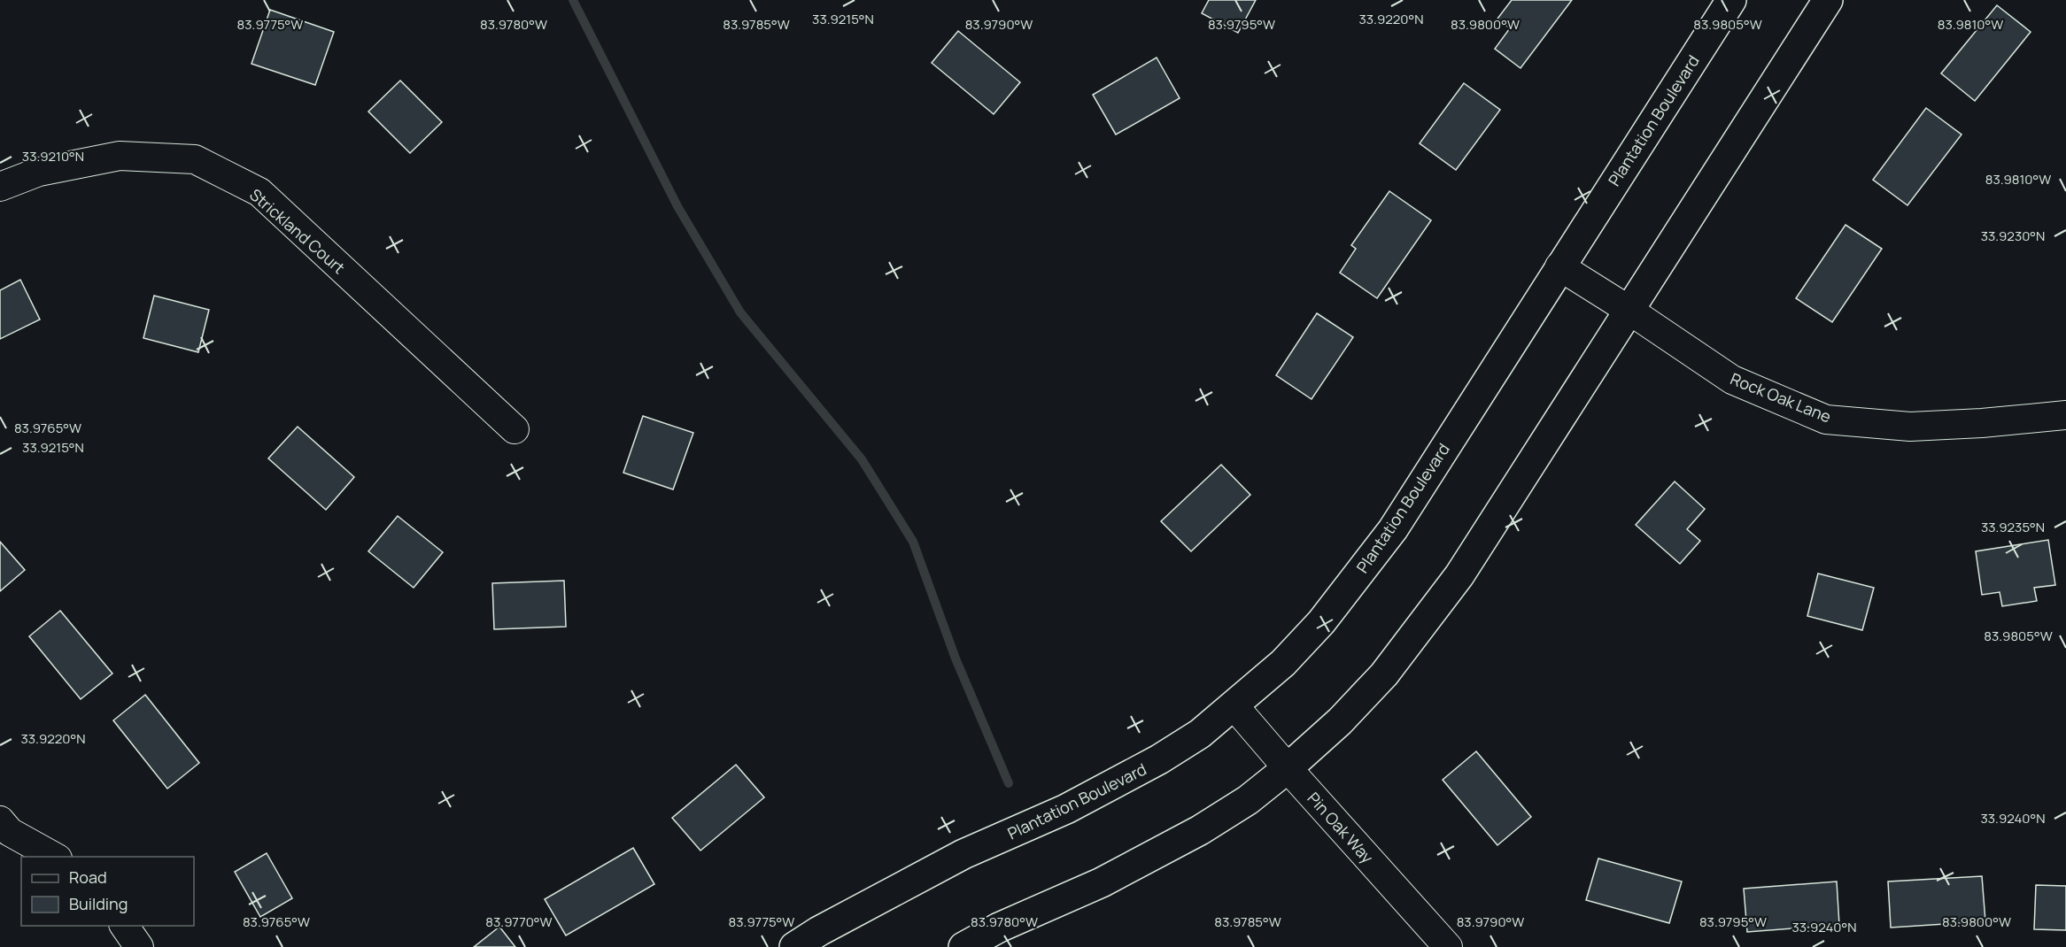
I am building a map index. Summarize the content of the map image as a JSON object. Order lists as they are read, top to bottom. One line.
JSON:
{"streets":{"street":["Plantation Boulevard","Strickland Court","Rock Oak Lane","Pin Oak Way"]},"crossings":[["Plantation Boulevard","Rock Oak Lane"],["Plantation Boulevard","Pin Oak Way"]],"legend":["Road","Building"],"coordinates":["33.9215°N","33.9220°N","83.9775°W","83.9780°W","83.9795°W","83.9800°W","83.9805°W","83.9810°W","83.9785°W","83.9790°W","33.9210°N","33.9230°N","83.9765°W","33.9235°N","33.9240°N","83.9770°W"]}
